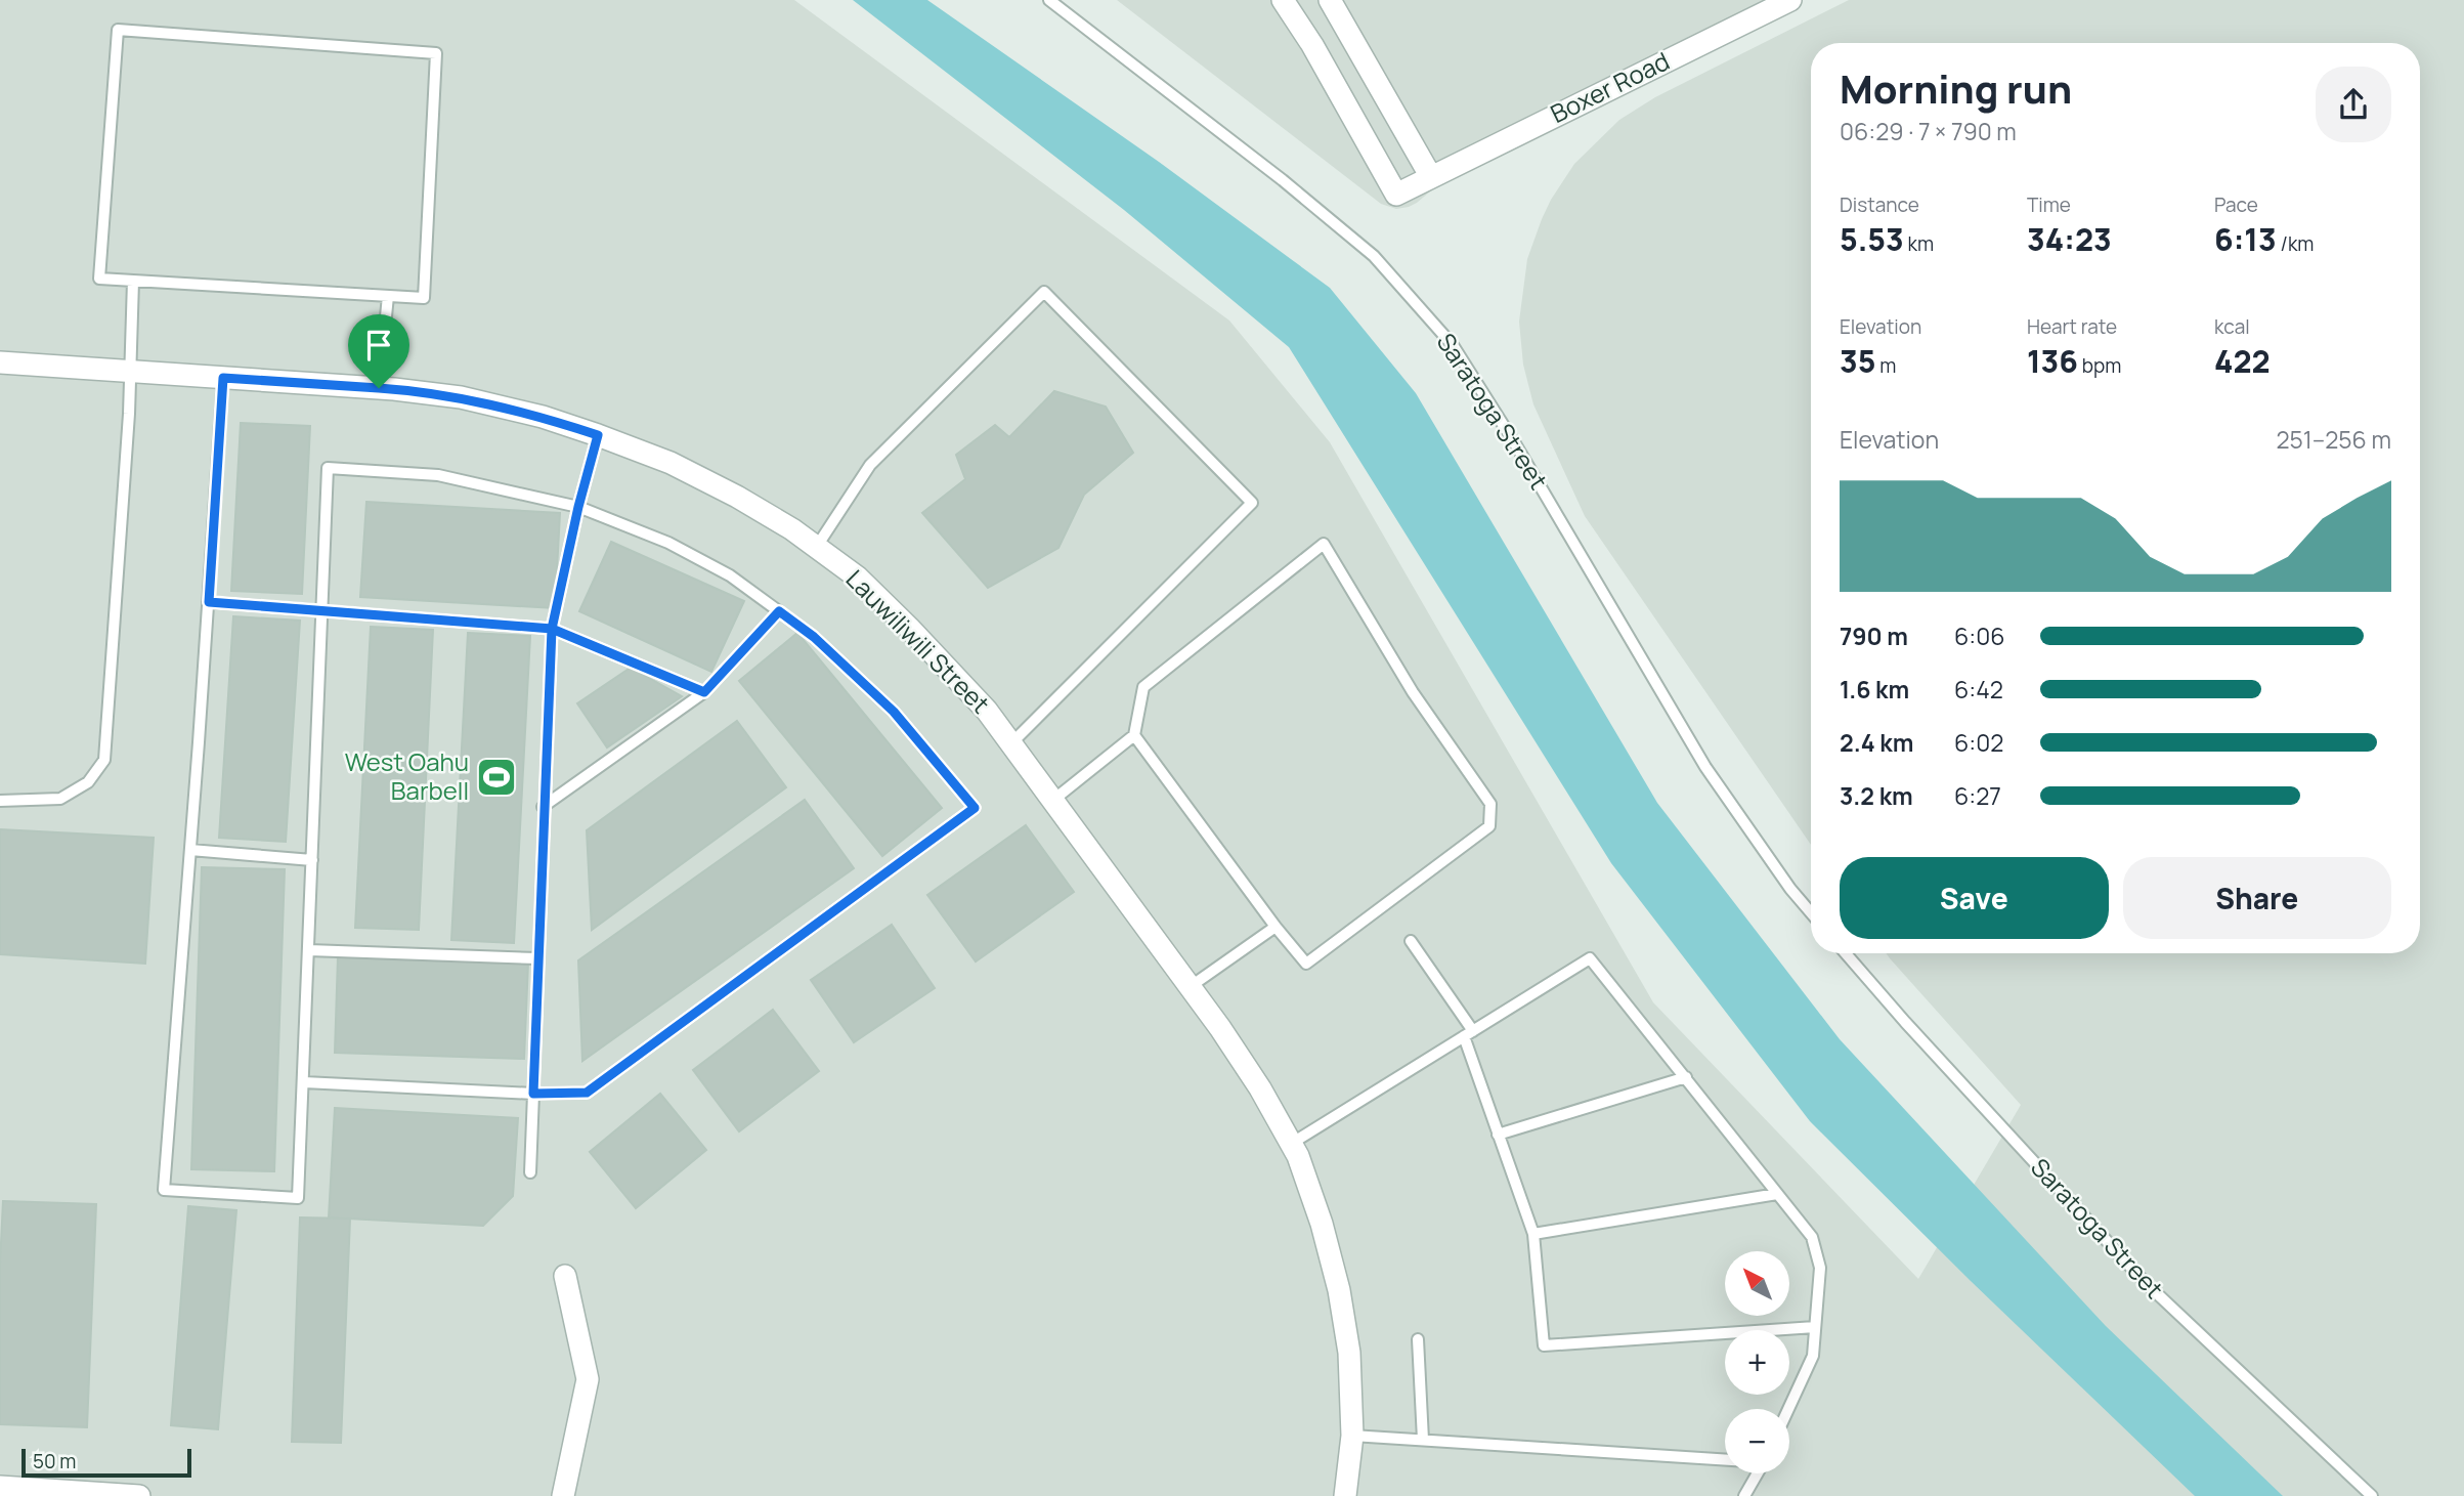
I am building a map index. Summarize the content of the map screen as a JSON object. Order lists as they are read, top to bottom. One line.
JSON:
{"streets":{"street":["Boxer Road","Lauwiliwili Street"],"lane":["Saratoga Street"]},"places":{"sports":["West Oahu Barbell"]},"scale_bar":"50 m","north":"top left","page":{"heading":["Morning run","06:29 · 7 × 790 m"],"stats":[["Distance","5.53 km"],["Time","34:23"],["Pace","6:13 /km"],["Elevation","35 m"],["Heart rate","136 bpm"],["kcal","422"]],"chart":["Elevation","251–256 m"],"list":[{"name":"790 m","note":"6:06"},{"name":"1.6 km","note":"6:42"},{"name":"2.4 km","note":"6:02"},{"name":"3.2 km","note":"6:27"}],"buttons":["Save","Share"],"map_buttons":["+","−"],"scale":"50 m"}}
